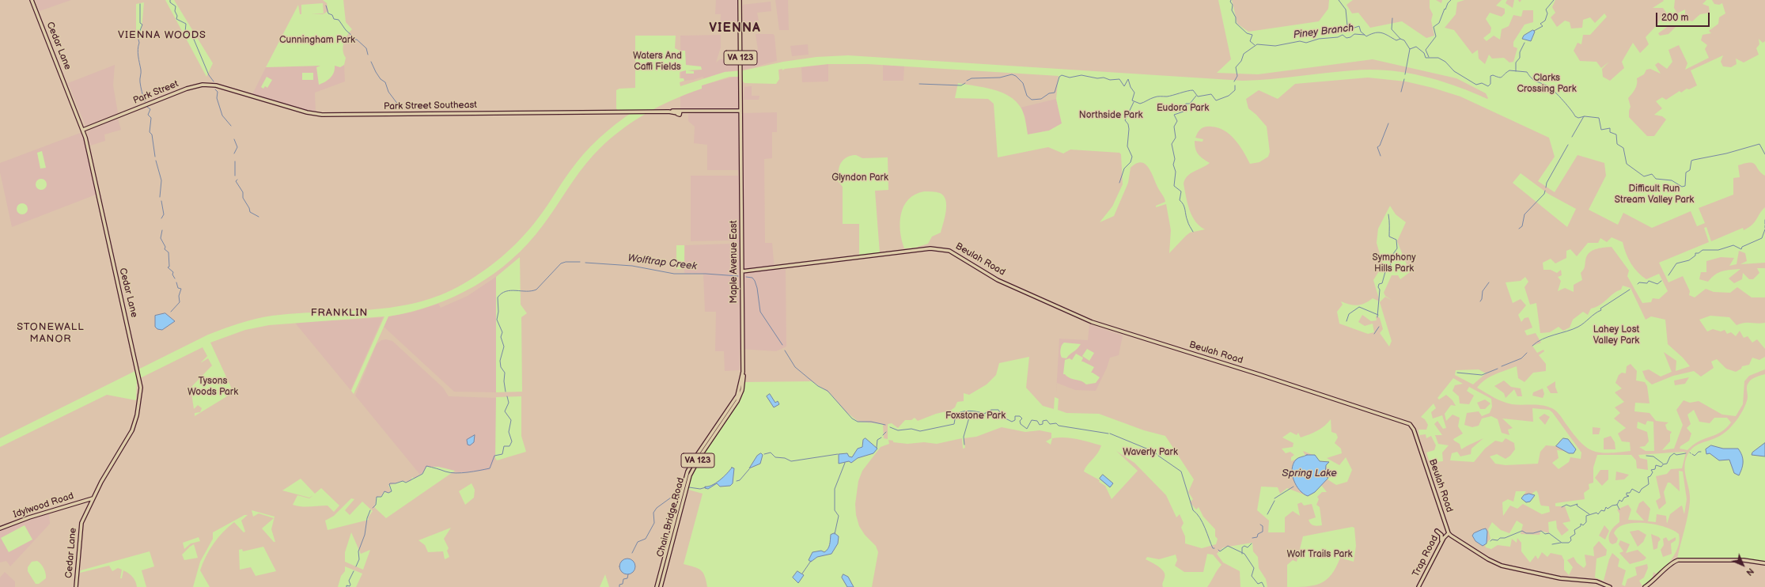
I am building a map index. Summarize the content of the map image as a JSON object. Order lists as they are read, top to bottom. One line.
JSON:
{"streets":{"main road":["Cedar Lane","VA 123","Park Street","Park Street Southeast","Beulah Road","Maple Avenue East","Idylwood Road","Chain Bridge Road","Trap Road"]},"crossings":[["Cedar Lane","Park Street"],["Cedar Lane","Idylwood Road"],["Park Street","Park Street Southeast"],["Park Street Southeast","Maple Avenue East"],["Beulah Road","Maple Avenue East"],["Beulah Road","Trap Road"],["Maple Avenue East","Chain Bridge Road"]],"districts":["VIENNA","VIENNA WOODS","FRANKLIN","STONEWALL MANOR"],"water":["Piney Branch","Wolftrap Creek","Spring Lake"],"parks":["Cunningham Park","Waters And Caffi Fields","Clarks Crossing Park","Eudora Park","Northside Park","Glyndon Park","Difficult Run Stream Valley Park","Symphony Hills Park","Lahey Lost Valley Park","Tysons Woods Park","Foxstone Park","Waverly Park","Wolf Trails Park"],"scale_bar":"200 m","north":"bottom right"}
